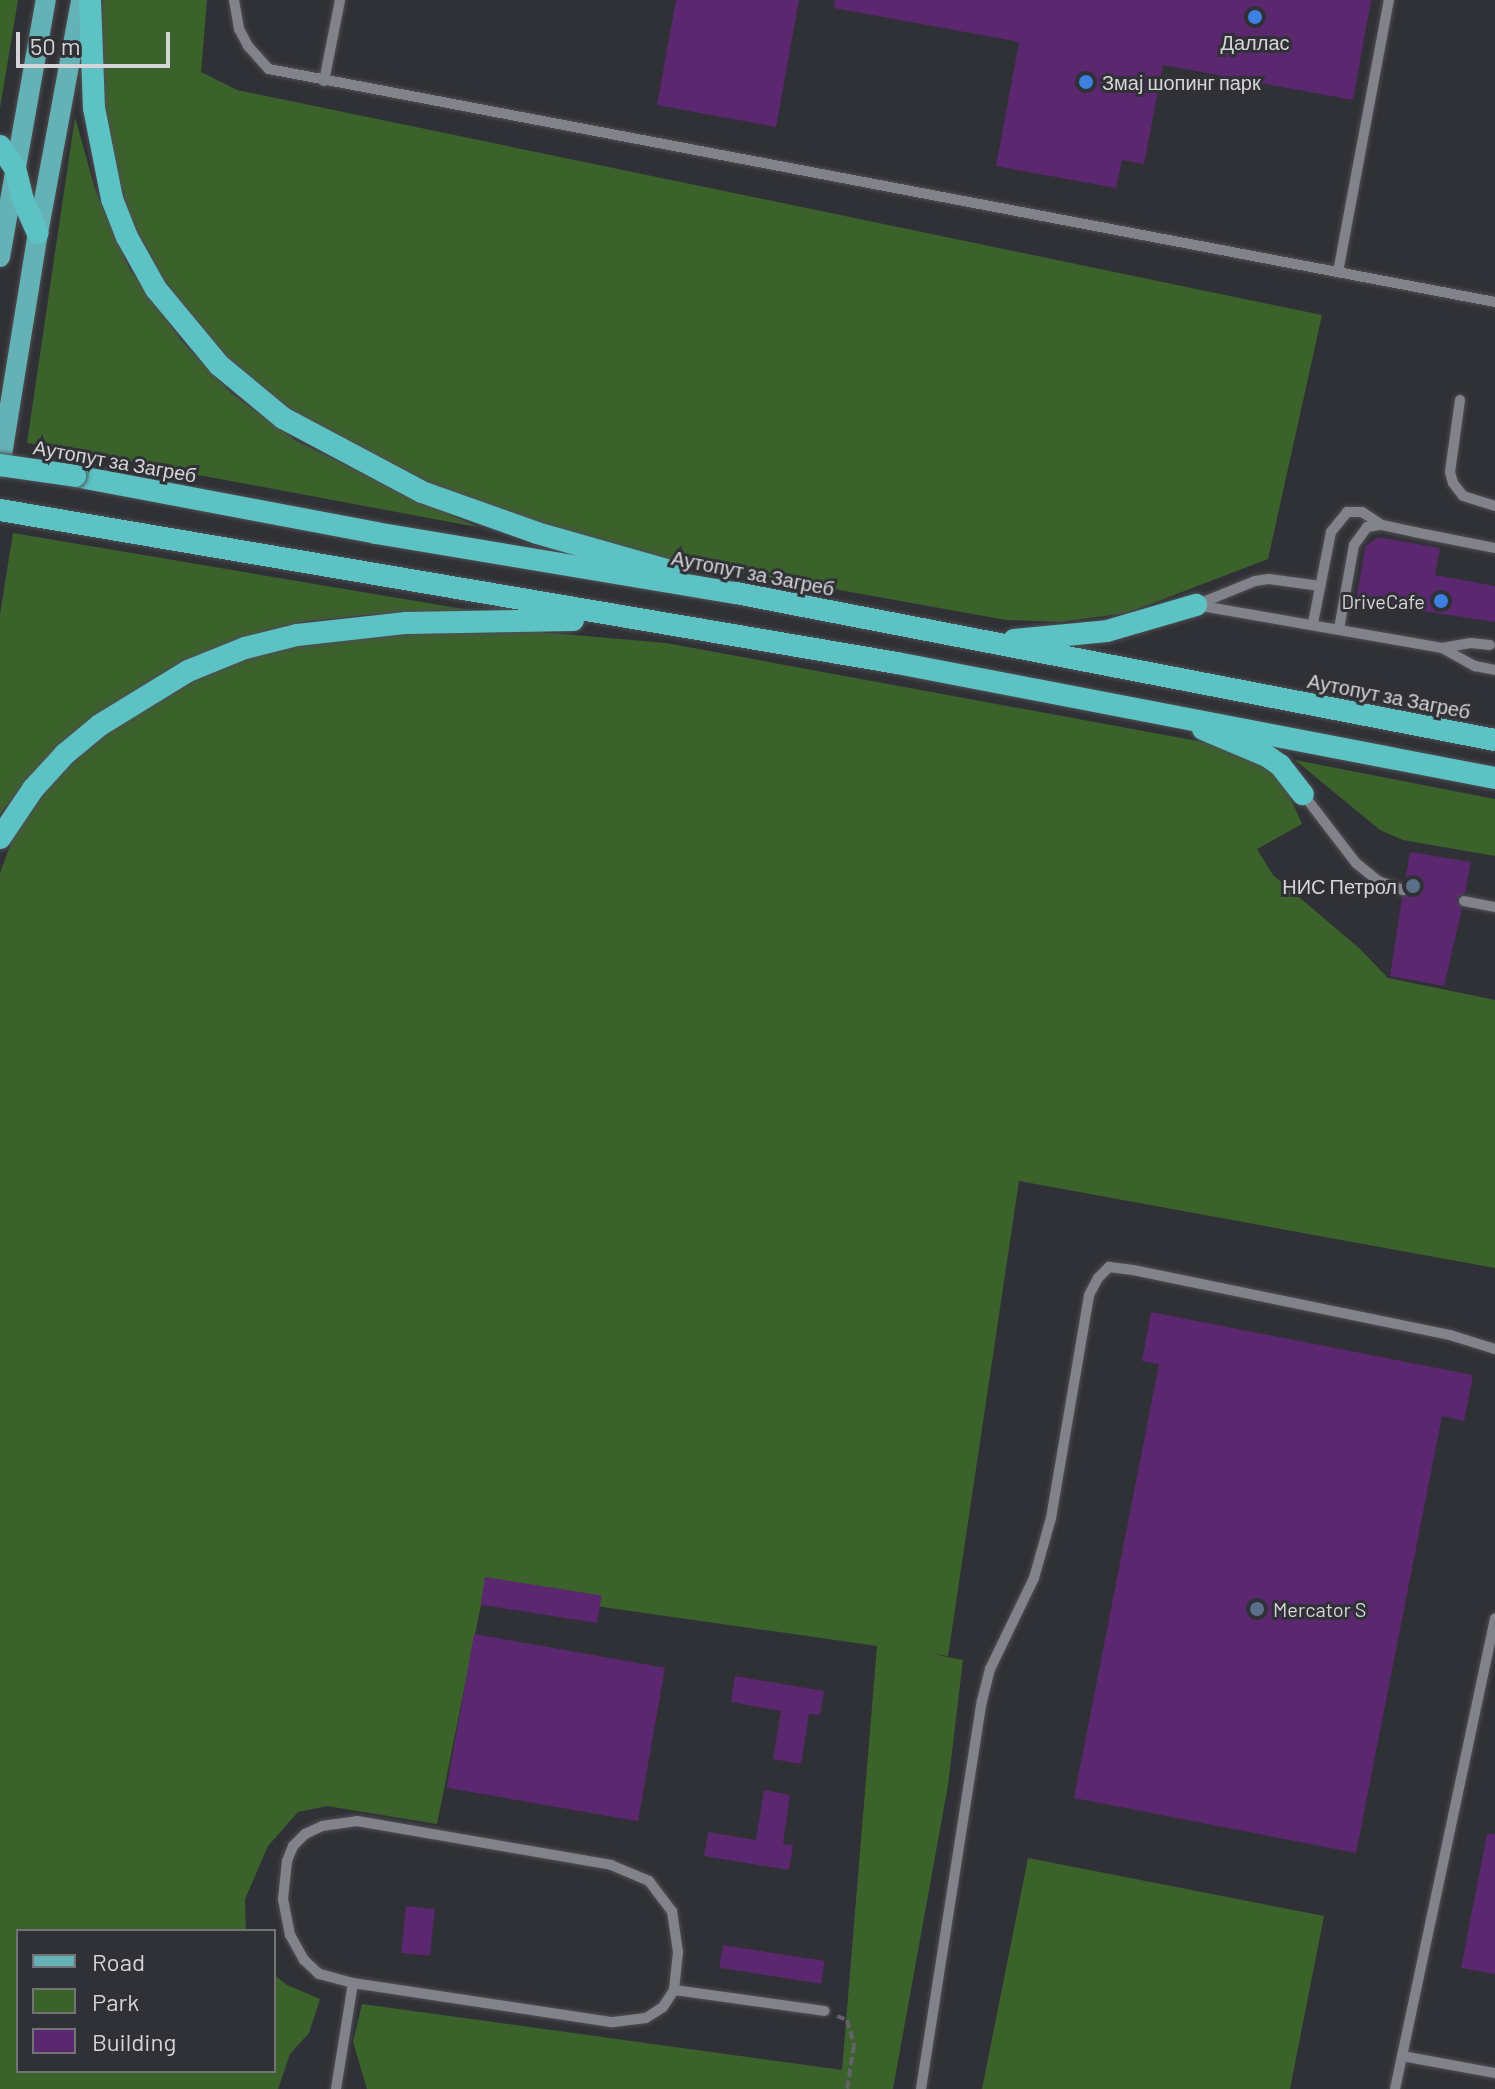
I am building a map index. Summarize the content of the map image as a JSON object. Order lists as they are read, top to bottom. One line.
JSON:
{"streets":{"highway":["Аутопут за Загреб"]},"places":["Даллас","Змај шопинг парк","DriveCafe","НИС Петрол","Mercator S"],"legend":["Road","Park","Building"],"scale_bar":"50 m"}
